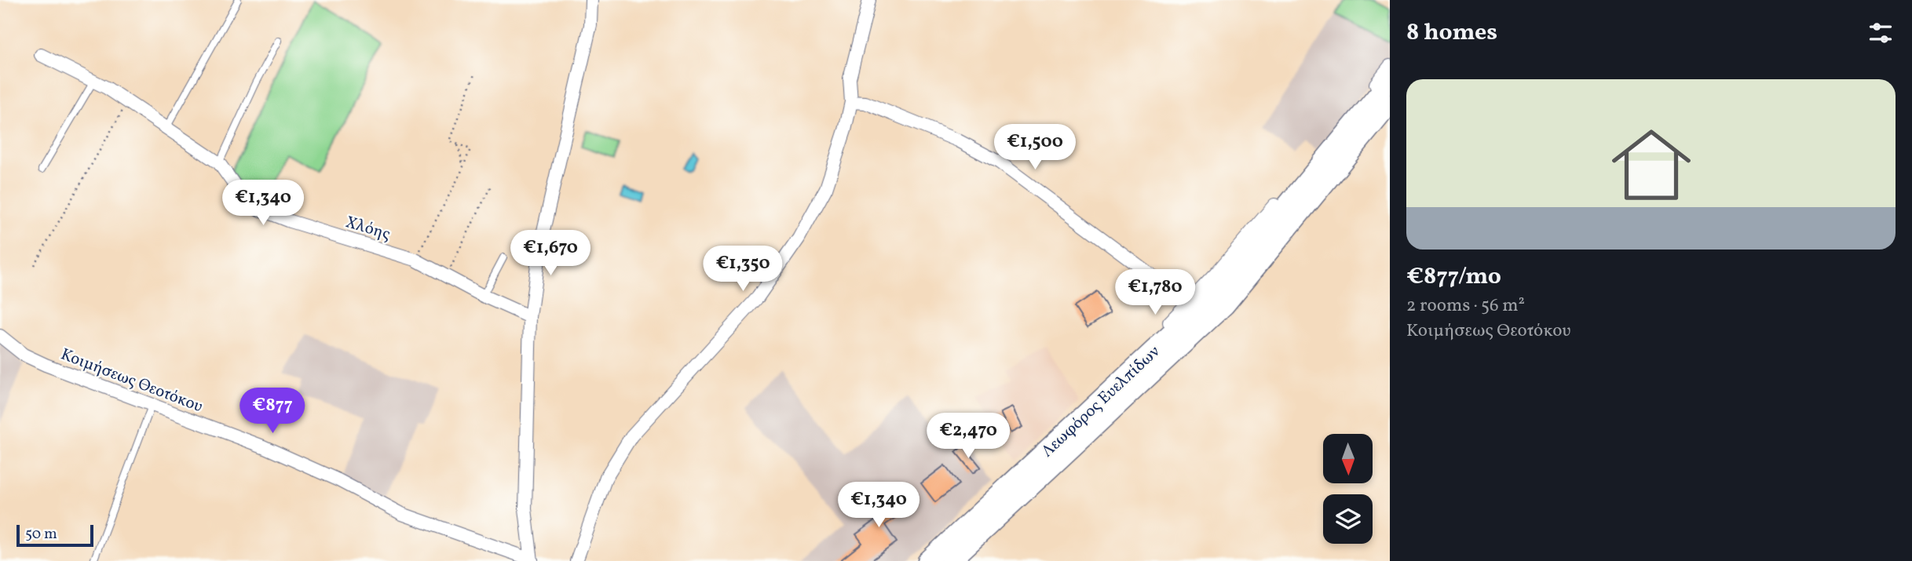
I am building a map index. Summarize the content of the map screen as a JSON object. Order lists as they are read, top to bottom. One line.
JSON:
{"streets":{"main road":["Λεωφόρος Ευελπίδων"],"street":["Χλόης","Κοιμήσεως Θεοτόκου"]},"scale_bar":"50 m","north":"bottom","page":{"heading":"8 homes","list":[{"name":"€877/mo","note":"2 rooms · 56 m² · Κοιμήσεως Θεοτόκου"}],"price":["€1,500","€1,340","€1,670","€1,350","€1,780","€877","€2,470","€1,340"],"scale":"50 m"}}
